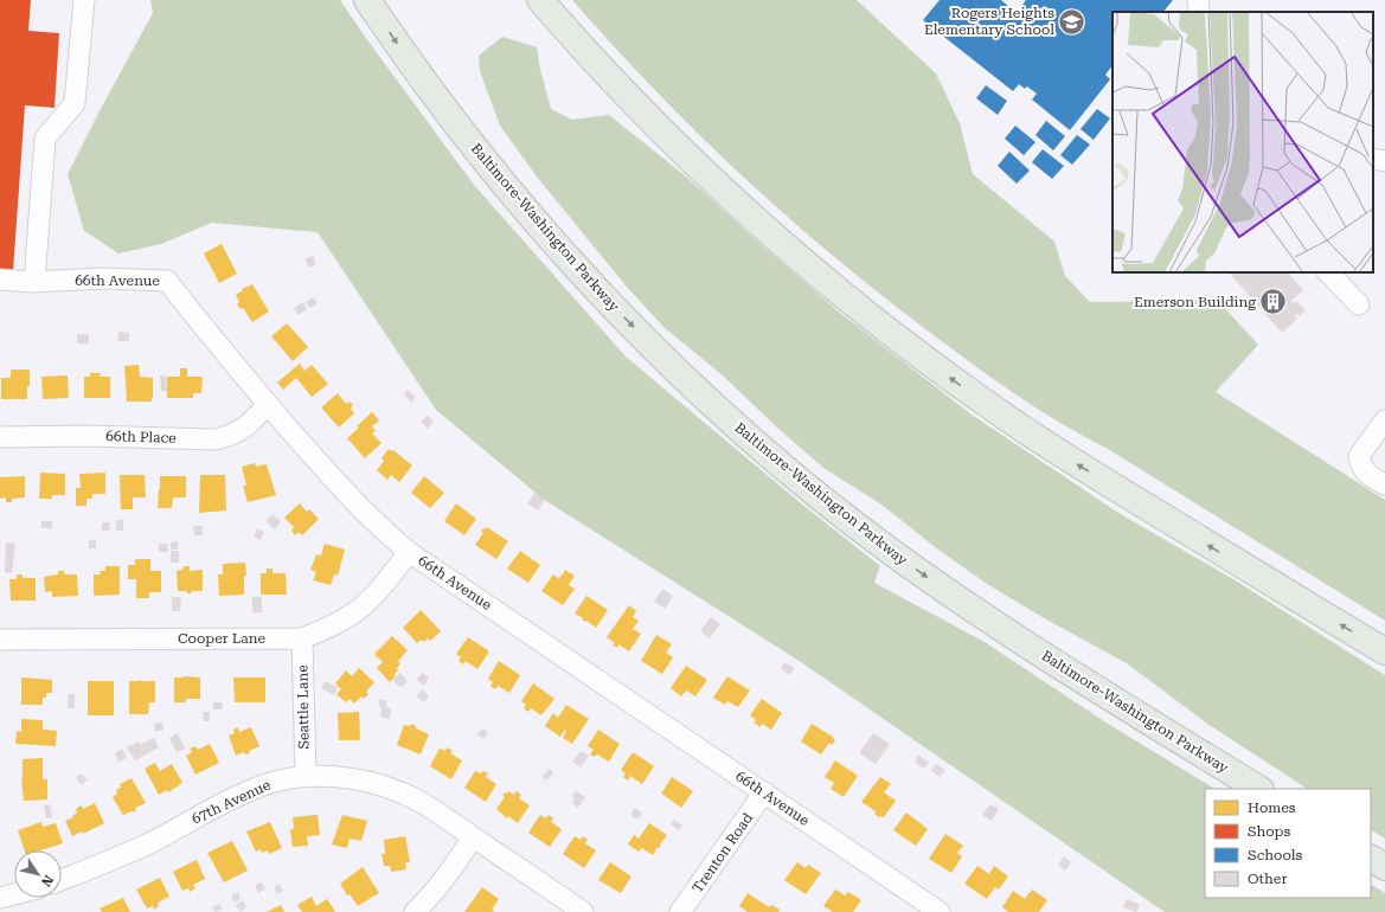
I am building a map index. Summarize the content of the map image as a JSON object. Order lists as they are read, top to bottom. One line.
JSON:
{"streets":{"highway":["Baltimore-Washington Parkway"],"street":["66th Avenue","66th Place","Cooper Lane","Seattle Lane","67th Avenue","Trenton Road"]},"crossings":[["66th Avenue","66th Place"],["66th Avenue","Cooper Lane"],["66th Avenue","Trenton Road"],["Cooper Lane","Seattle Lane"],["Seattle Lane","67th Avenue"]],"places":{"school or university":["Rogers Heights Elementary School"],"building":["Emerson Building"]},"legend":["Homes","Shops","Schools","Other"],"north":"bottom right"}
